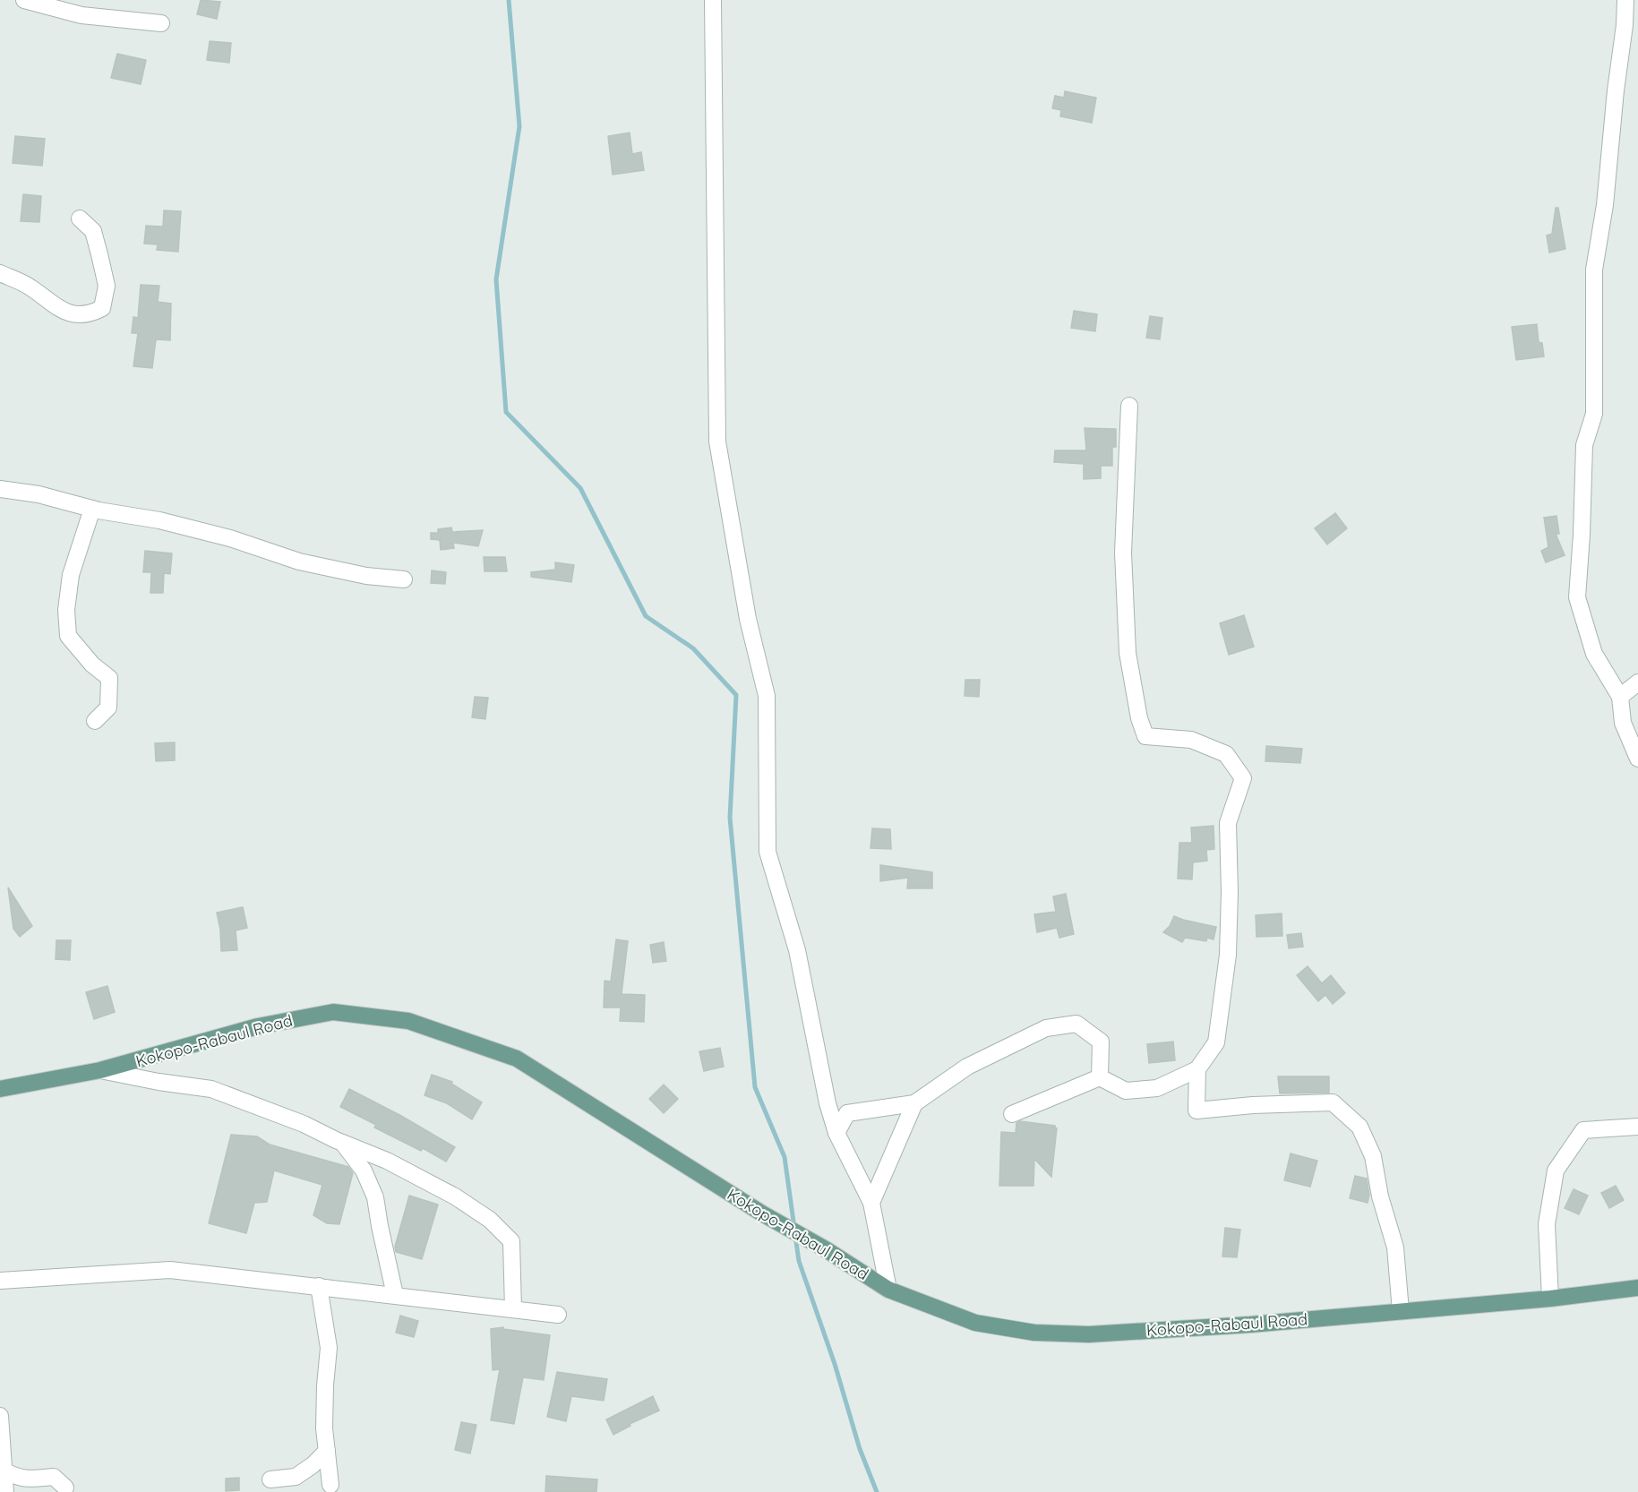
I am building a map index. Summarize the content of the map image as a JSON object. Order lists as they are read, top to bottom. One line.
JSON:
{"streets":{"main road":["Kokopo-Rabaul Road"]}}
